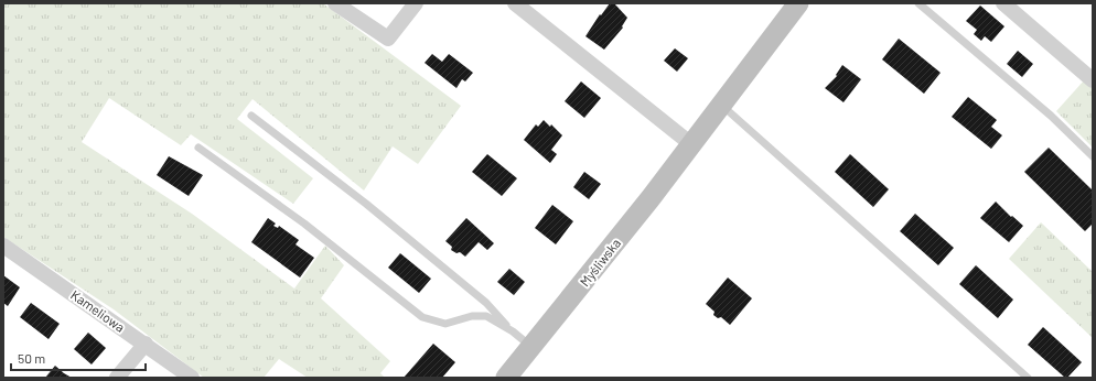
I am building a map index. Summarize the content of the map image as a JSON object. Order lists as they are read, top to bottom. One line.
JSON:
{"streets":{"street":["Myśliwska","Kameliowa"]},"scale_bar":"50 m"}
